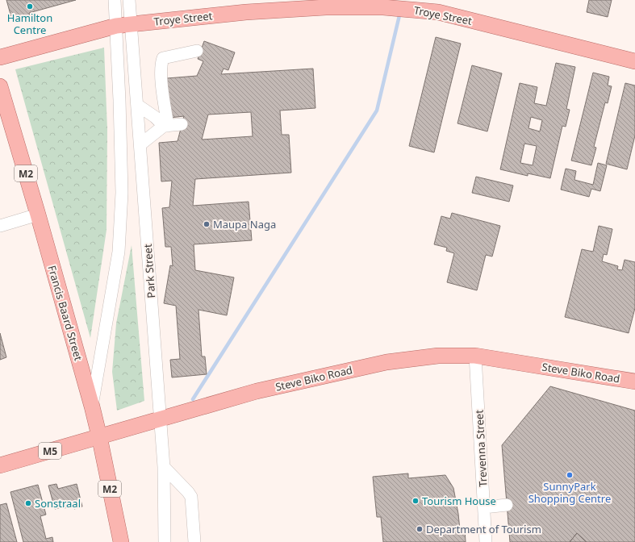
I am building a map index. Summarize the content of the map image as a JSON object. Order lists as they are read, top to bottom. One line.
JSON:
{"streets":{"main road":["Troye Street","M2","Francis Baard Street","Steve Biko Road","M5"],"street":["Park Street","Trevenna Street"]},"crossings":[["Troye Street","Park Street"],["Park Street","Steve Biko Road"],["Francis Baard Street","Steve Biko Road"],["Steve Biko Road","Trevenna Street"]],"places":["Hamilton Centre","Maupa Naga","SunnyPark Shopping Centre","Tourism House","Sonstraal","Department of Tourism"]}
